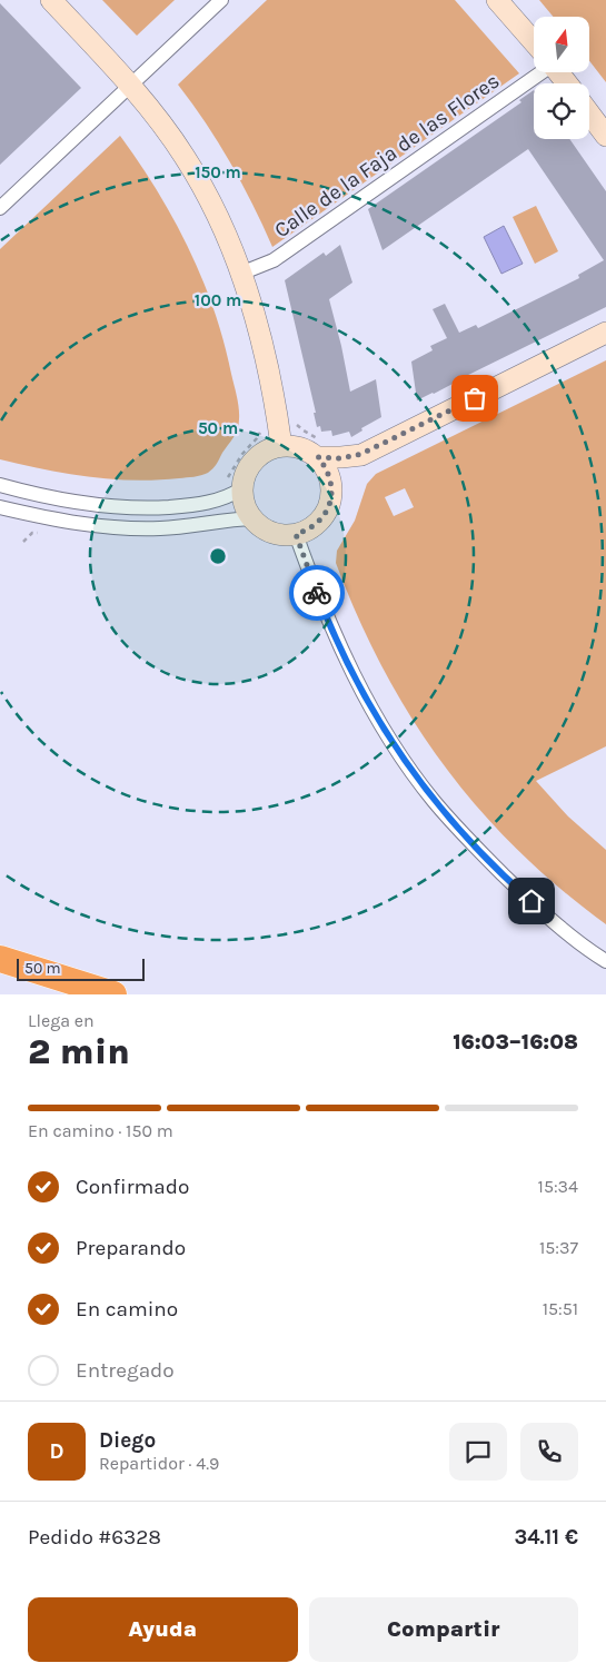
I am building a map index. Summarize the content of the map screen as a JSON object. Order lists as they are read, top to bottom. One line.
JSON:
{"streets":{"street":["Calle de la Faja de las Flores"]},"scale_bar":"50 m","north":"top","page":{"scale":"50 m","heading":["2 min","Llega en","16:03–16:08"],"panel":["Diego","Repartidor · 4.9","Pedido #6328","34.11 €"],"bar":"En camino · 150 m","list":[["Confirmado","15:34"],["Preparando","15:37"],["En camino","15:51"],"Entregado"],"round":"D","buttons":["Ayuda","Compartir"]},"rings":["150 m","100 m","50 m"]}
